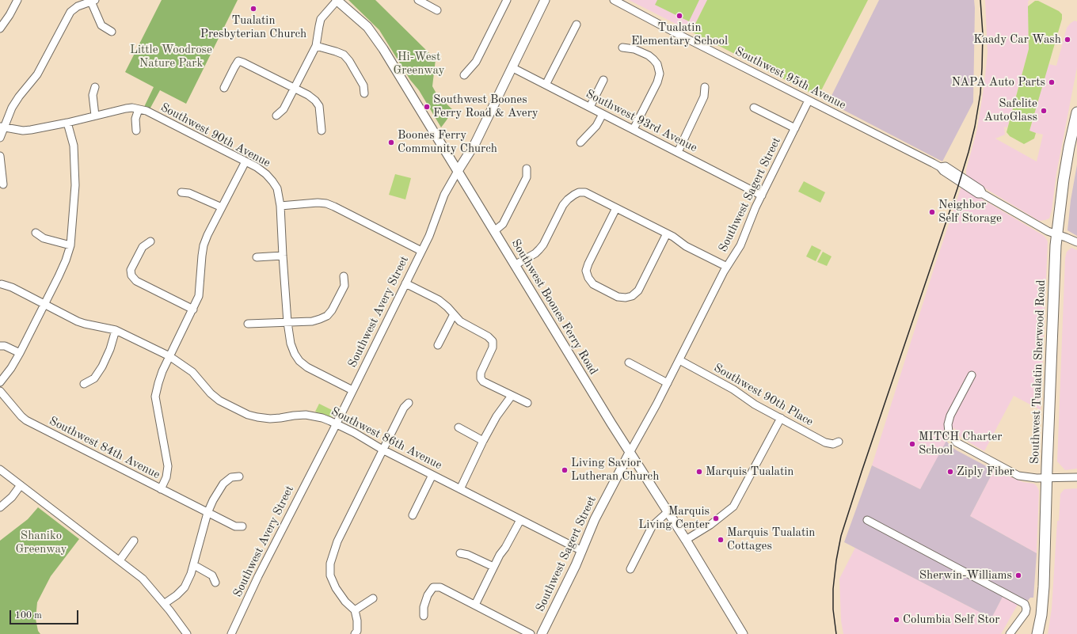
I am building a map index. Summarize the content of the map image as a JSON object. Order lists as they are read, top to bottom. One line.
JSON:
{"streets":{"highway":["Southwest Tualatin Sherwood Road"],"main road":["Southwest Sagert Street","Southwest Boones Ferry Road","Southwest Avery Street"],"street":["Southwest 95th Avenue","Southwest 93rd Avenue","Southwest 90th Avenue","Southwest 90th Place","Southwest 86th Avenue","Southwest 84th Avenue"]},"crossings":[["Southwest 95th Avenue","Southwest Sagert Street"],["Southwest 95th Avenue","Southwest Tualatin Sherwood Road"],["Southwest 93rd Avenue","Southwest Sagert Street"],["Southwest 93rd Avenue","Southwest Avery Street"],["Southwest 90th Avenue","Southwest Avery Street"],["Southwest Sagert Street","Southwest Boones Ferry Road"],["Southwest Sagert Street","Southwest 90th Place"],["Southwest Sagert Street","Southwest 86th Avenue"],["Southwest Boones Ferry Road","Southwest Avery Street"],["Southwest Avery Street","Southwest 86th Avenue"]],"parks":["Little Woodrose Nature Park","Hi-West Greenway","Shaniko Greenway"],"places":["Tualatin Presbyterian Church","Tualatin Elementary School","Kaady Car Wash","NAPA Auto Parts","Southwest Boones Ferry Road & Avery","Safelite AutoGlass","Boones Ferry Community Church","Neighbor Self Storage","MITCH Charter School","Living Savior Lutheran Church","Marquis Tualatin","Ziply Fiber","Marquis Living Center","Marquis Tualatin Cottages","Sherwin-Williams","Columbia Self Stor"],"scale_bar":"100 m"}
